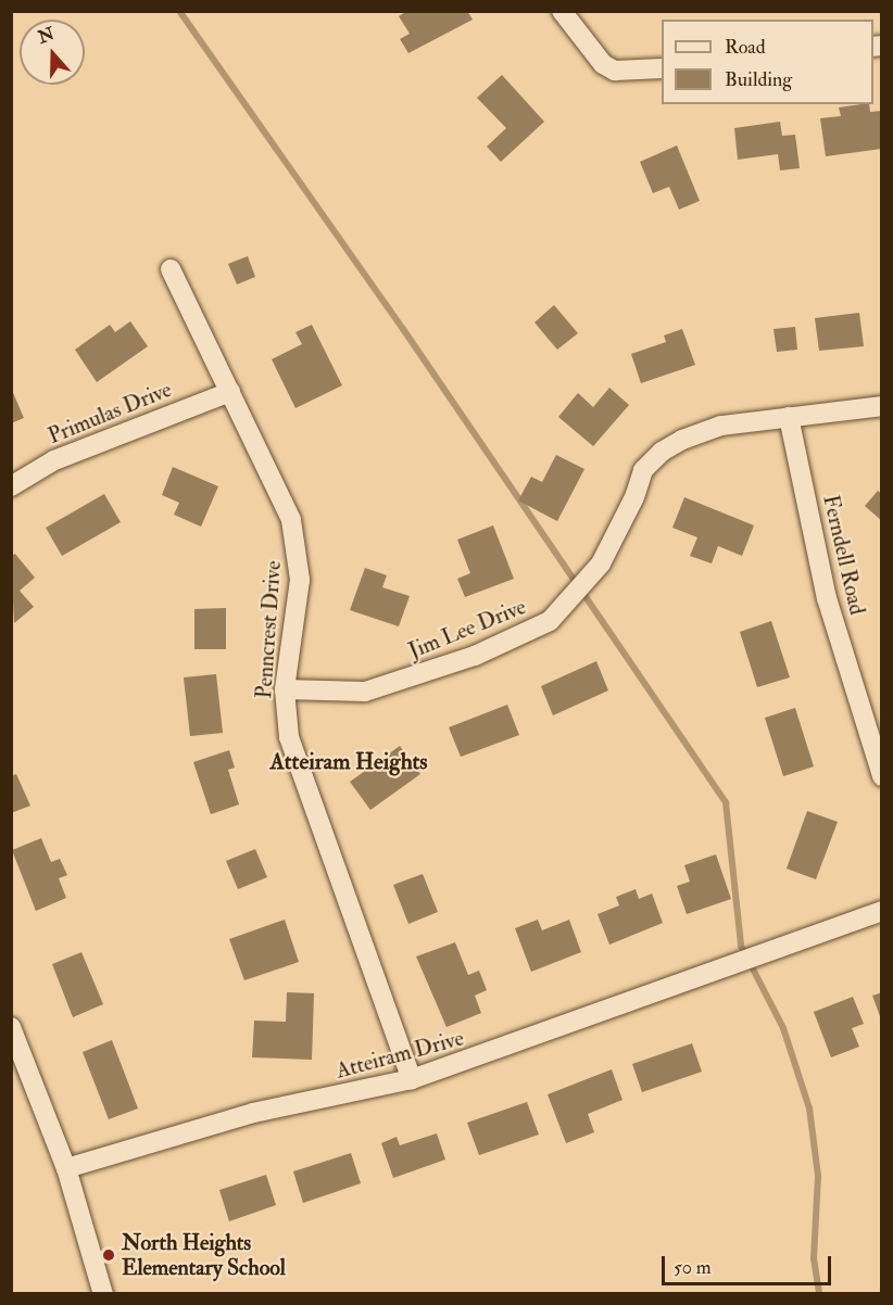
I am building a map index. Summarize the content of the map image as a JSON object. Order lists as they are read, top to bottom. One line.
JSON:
{"streets":{"street":["Primulas Drive","Ferndell Road","Jim Lee Drive","Penncrest Drive","Atteiram Drive"]},"crossings":[["Primulas Drive","Penncrest Drive"],["Ferndell Road","Jim Lee Drive"],["Jim Lee Drive","Penncrest Drive"],["Penncrest Drive","Atteiram Drive"]],"districts":["Atteiram Heights"],"places":["North Heights Elementary School"],"legend":["Road","Building"],"scale_bar":"50 m","north":"top"}
